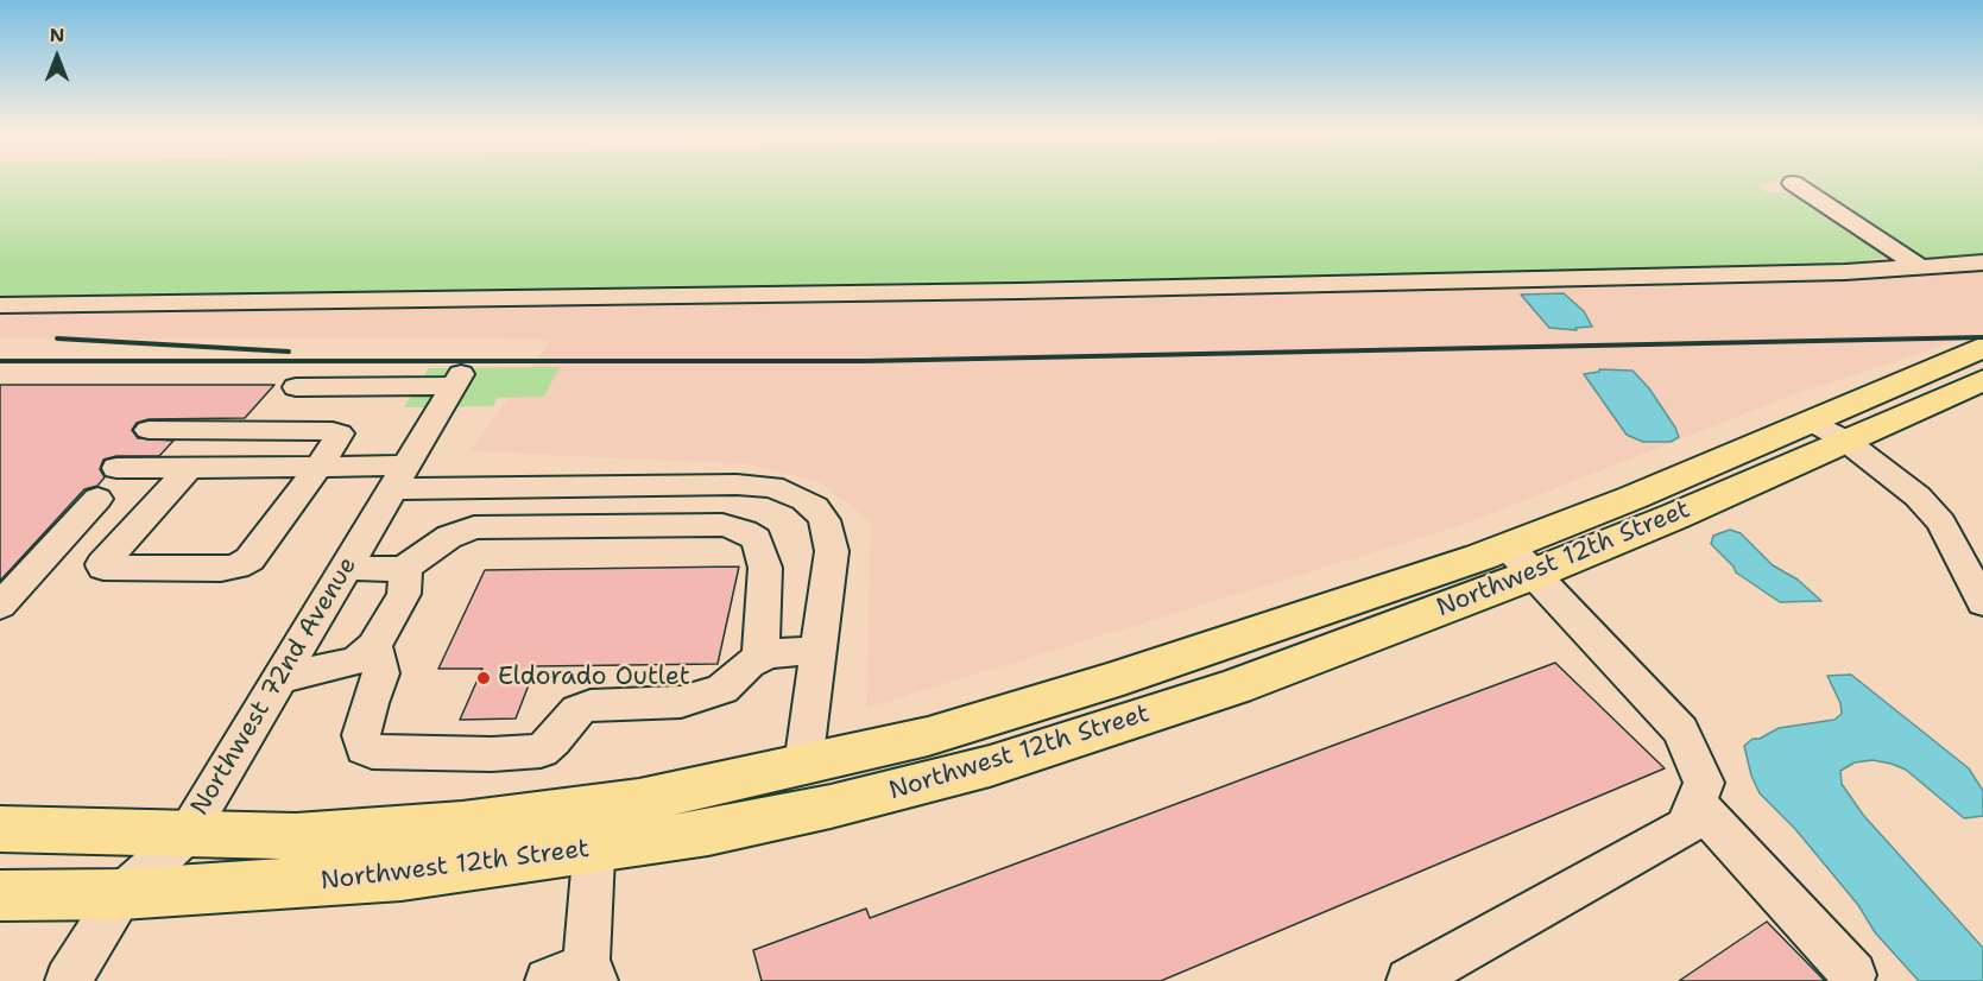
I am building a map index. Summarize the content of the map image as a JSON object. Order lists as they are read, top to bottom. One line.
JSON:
{"streets":{"main road":["Northwest 12th Street"],"street":["Northwest 72nd Avenue"]},"crossings":[["Northwest 12th Street","Northwest 72nd Avenue"]],"places":["Eldorado Outlet"],"north":"top"}
